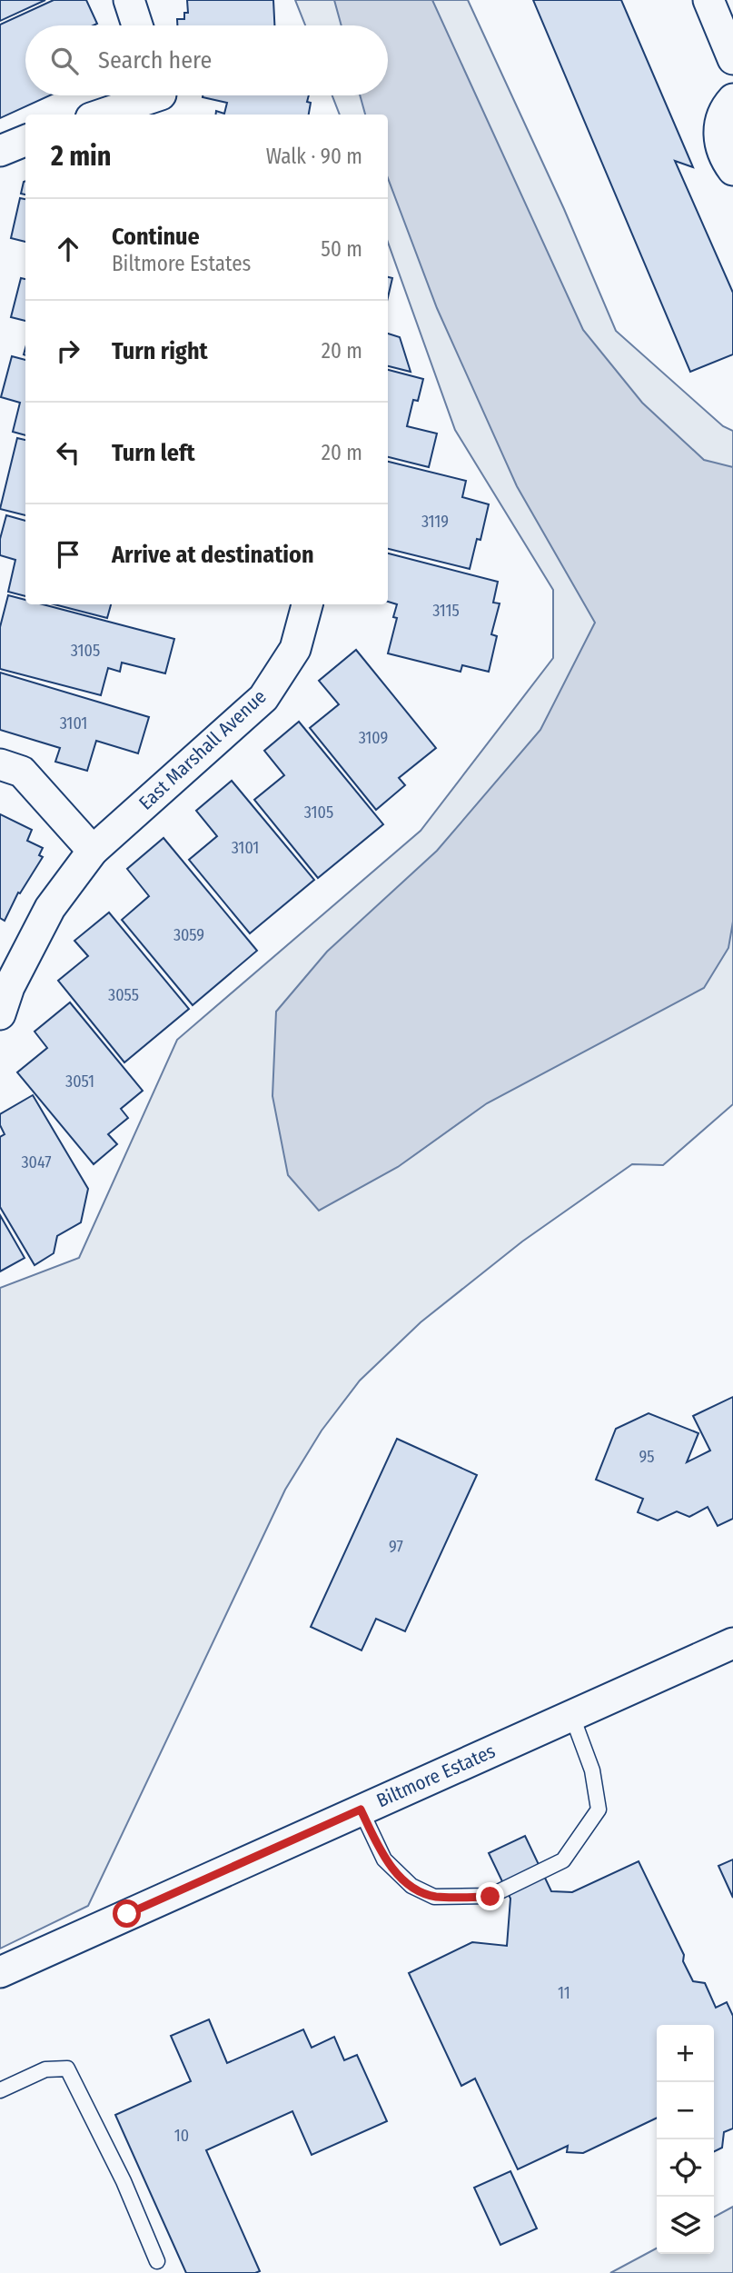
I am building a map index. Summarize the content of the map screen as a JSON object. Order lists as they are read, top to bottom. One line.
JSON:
{"streets":{"street":["East Marshall Avenue","Biltmore Estates"]},"house_numbers":["3119","3115","3105","3101","3109","3105","3101","3059","3055","3051","3047","95","97","11","10"],"page":{"search":"Search here","heading":["2 min","Walk · 90 m"],"list":[["Continue","Biltmore Estates","50 m"],["Turn right","20 m"],["Turn left","20 m"],"Arrive at destination"],"map_buttons":["+","−"]}}
